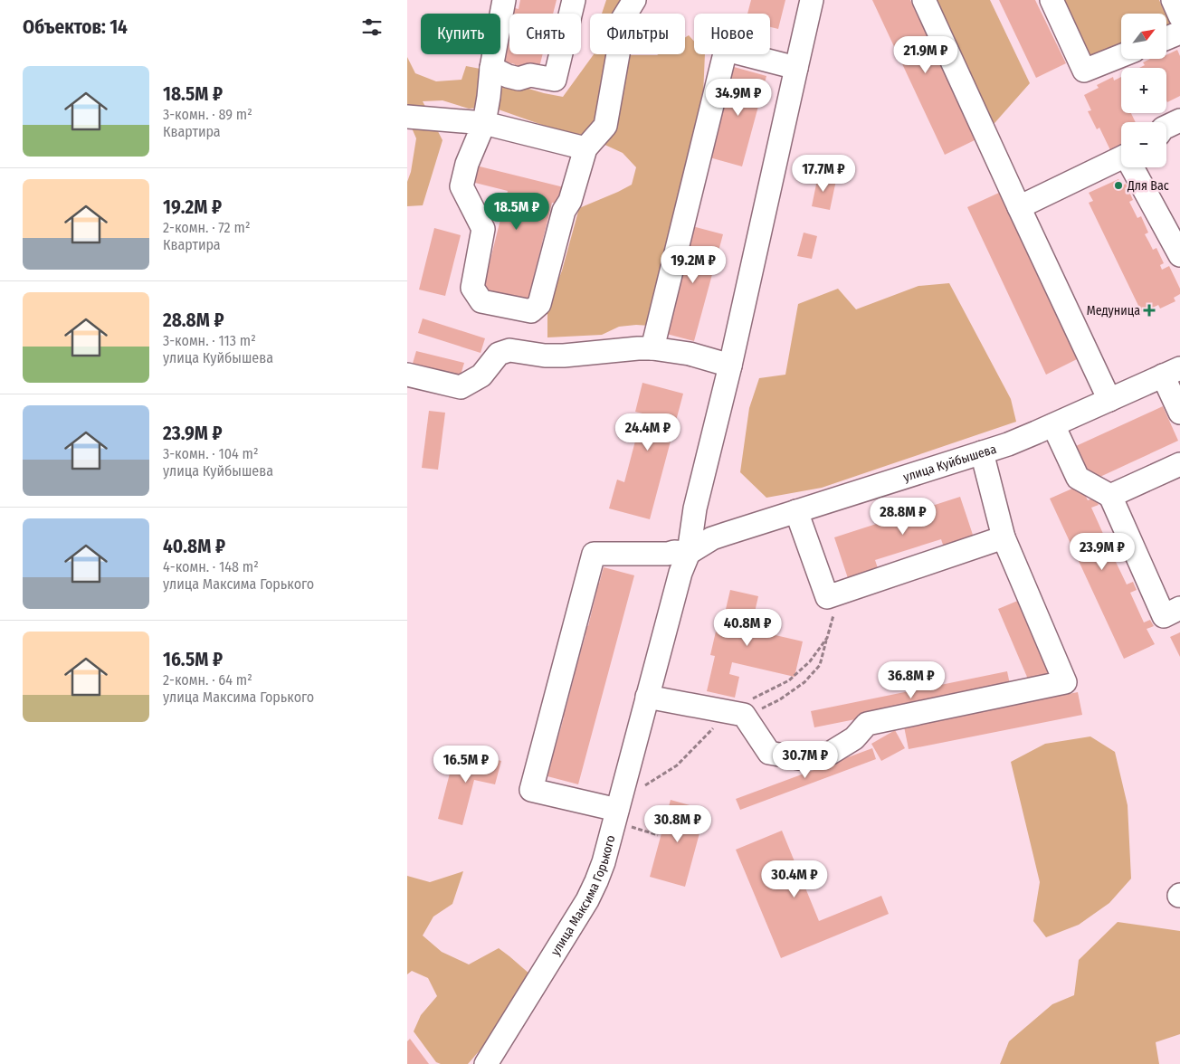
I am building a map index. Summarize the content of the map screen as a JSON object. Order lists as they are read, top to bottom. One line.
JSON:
{"streets":{"street":["улица Куйбышева","улица Максима Горького"]},"crossings":[["улица Куйбышева","улица Максима Горького"]],"places":{"other":["Для Вас"],"health":["Медуница"]},"north":"top right","page":{"heading":"Объектов: 14","map_buttons":["+","−"],"chip":["Купить","Снять","Фильтры","Новое"],"price":["21.9M ₽","34.9M ₽","17.7M ₽","18.5M ₽","19.2M ₽","24.4M ₽","28.8M ₽","23.9M ₽","40.8M ₽","36.8M ₽","30.7M ₽","16.5M ₽","30.8M ₽","30.4M ₽"],"list":[{"name":"18.5M ₽","note":"3-комн. · 89 m² · Квартира"},{"name":"19.2M ₽","note":"2-комн. · 72 m² · Квартира"},{"name":"28.8M ₽","note":"3-комн. · 113 m² · улица Куйбышева"},{"name":"23.9M ₽","note":"3-комн. · 104 m² · улица Куйбышева"},{"name":"40.8M ₽","note":"4-комн. · 148 m² · улица Максима Горького"},{"name":"16.5M ₽","note":"2-комн. · 64 m² · улица Максима Горького"}]}}
